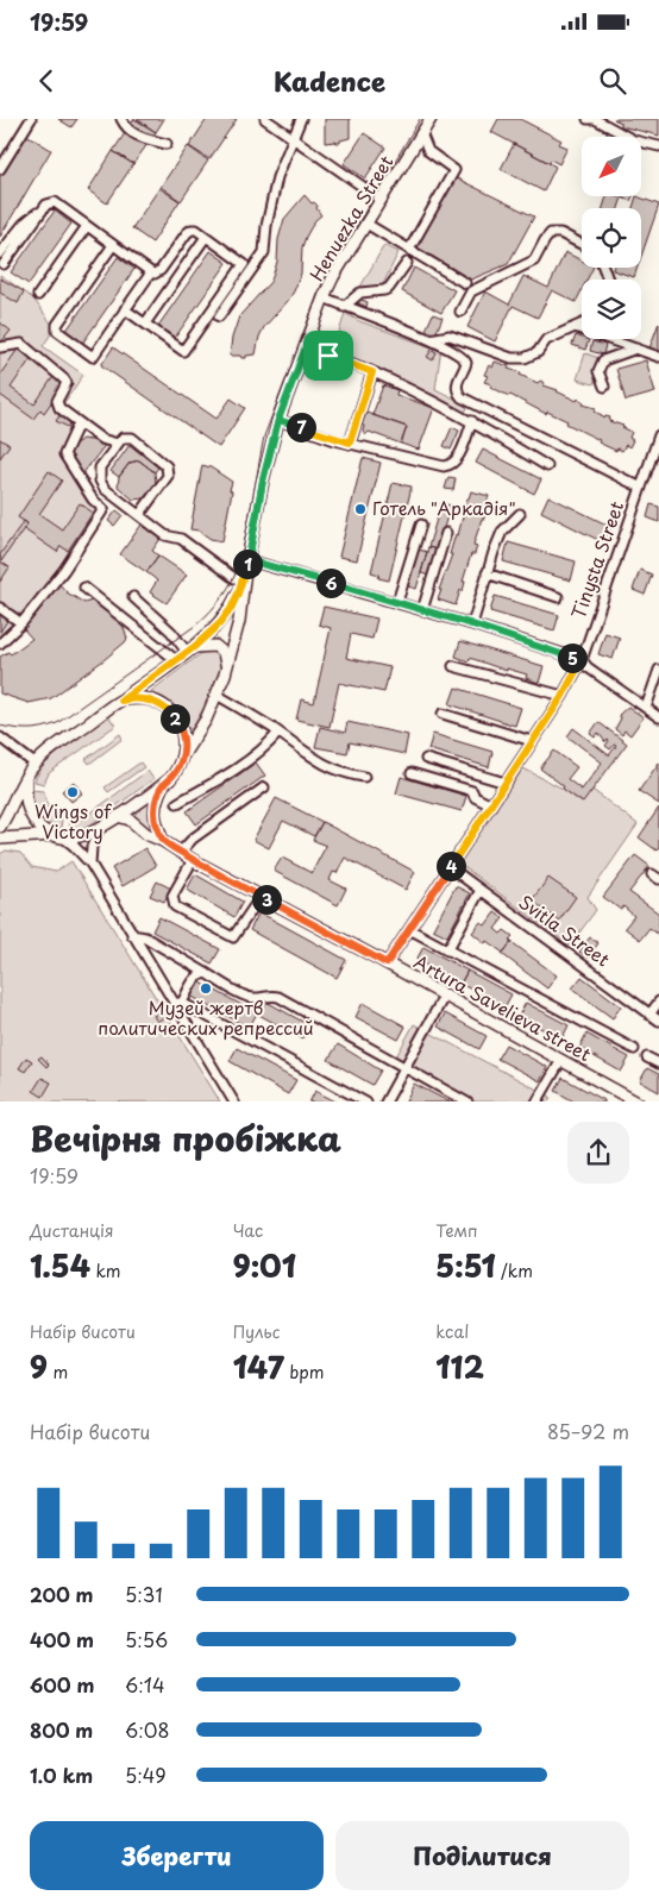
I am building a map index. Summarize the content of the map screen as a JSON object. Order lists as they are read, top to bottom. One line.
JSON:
{"streets":{"main road":["Henuezka Street","Artura Savelieva street"],"street":["Tinysta Street","Svitla Street"]},"crossings":[["Henuezka Street","Artura Savelieva street"],["Tinysta Street","Svitla Street"],["Tinysta Street","Artura Savelieva street"]],"places":["Готель \"Аркадія\"","Wings of Victory","Музей жертв политических репрессий"],"north":"bottom left","page":{"status":"19:59","header":"Kadence","pins":["7","1","6","5","2","4","3"],"heading":["Вечірня пробіжка","19:59"],"stats":[["Дистанція","1.54 km"],["Час","9:01"],["Темп","5:51 /km"],["Набір висоти","9 m"],["Пульс","147 bpm"],["kcal","112"]],"chart":["Набір висоти","85–92 m"],"list":[{"name":"200 m","note":"5:31"},{"name":"400 m","note":"5:56"},{"name":"600 m","note":"6:14"},{"name":"800 m","note":"6:08"},{"name":"1.0 km","note":"5:49"}],"buttons":["Зберегти","Поділитися"]}}
